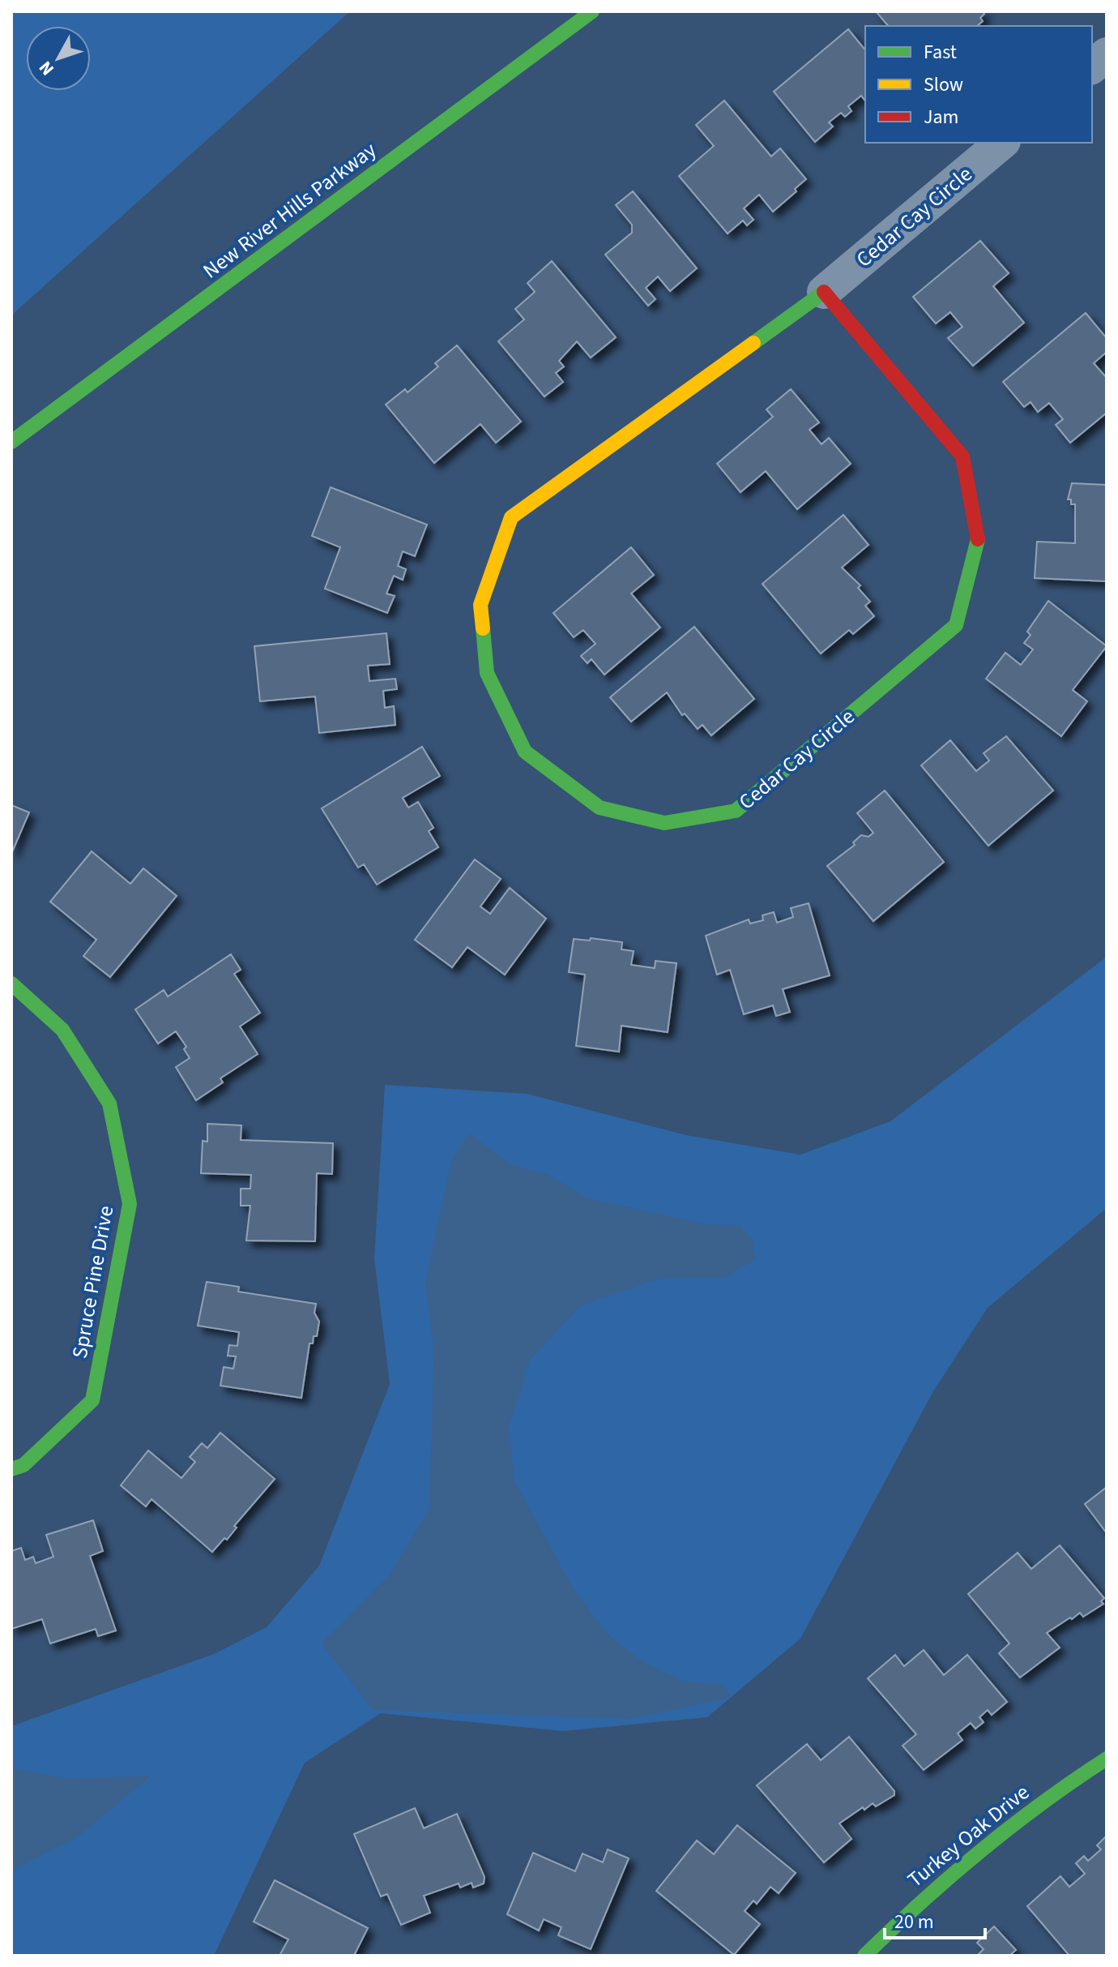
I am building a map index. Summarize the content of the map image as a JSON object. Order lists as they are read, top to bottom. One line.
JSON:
{"streets":{"street":["New River Hills Parkway","Cedar Cay Circle","Spruce Pine Drive","Turkey Oak Drive"]},"legend":["Fast","Slow","Jam"],"scale_bar":"20 m","north":"bottom left"}
